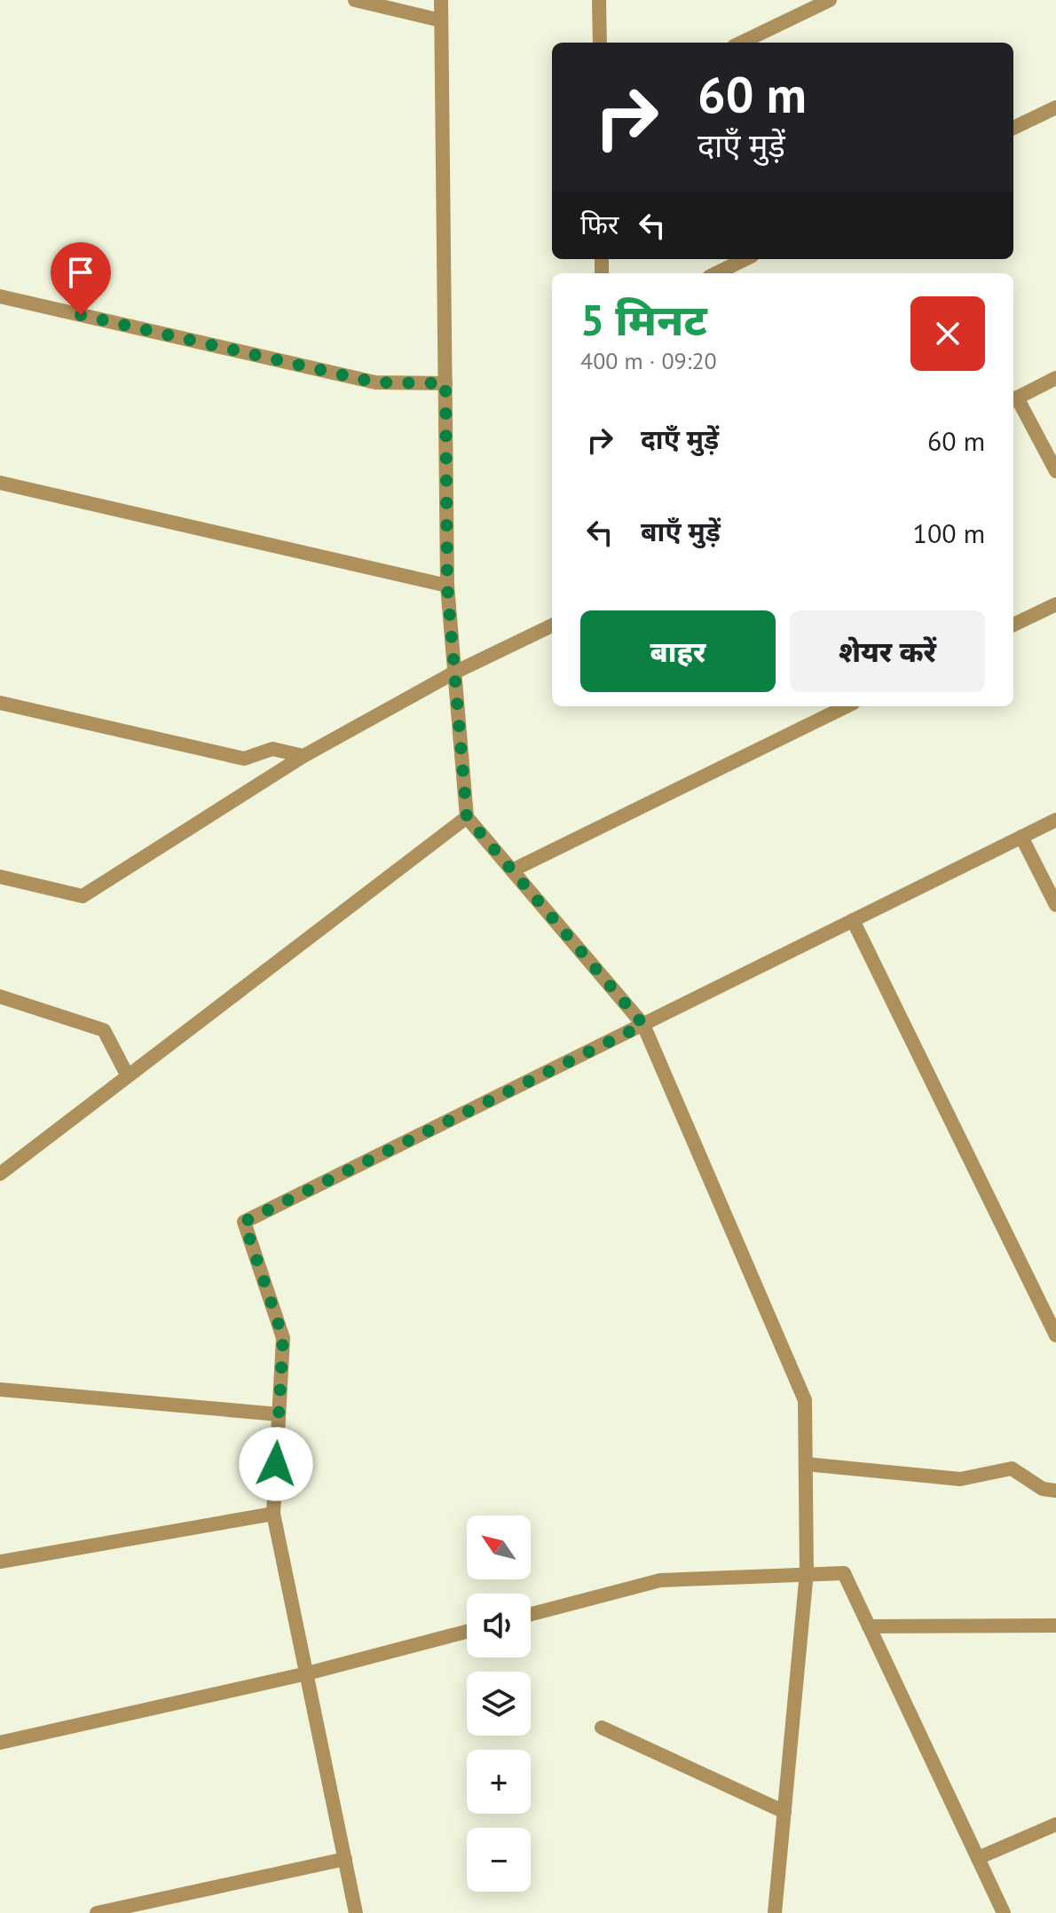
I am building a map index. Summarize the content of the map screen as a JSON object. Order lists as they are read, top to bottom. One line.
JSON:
{"north":"top left","page":{"turn":["60 m","दाएँ मुड़ें"],"then":"फिर","heading":["5 मिनट","400 m · 09:20"],"list":[{"name":"दाएँ मुड़ें","value":"60 m"},{"name":"बाएँ मुड़ें","value":"100 m"}],"buttons":["बाहर","शेयर करें"],"map_buttons":["+","−"]}}
